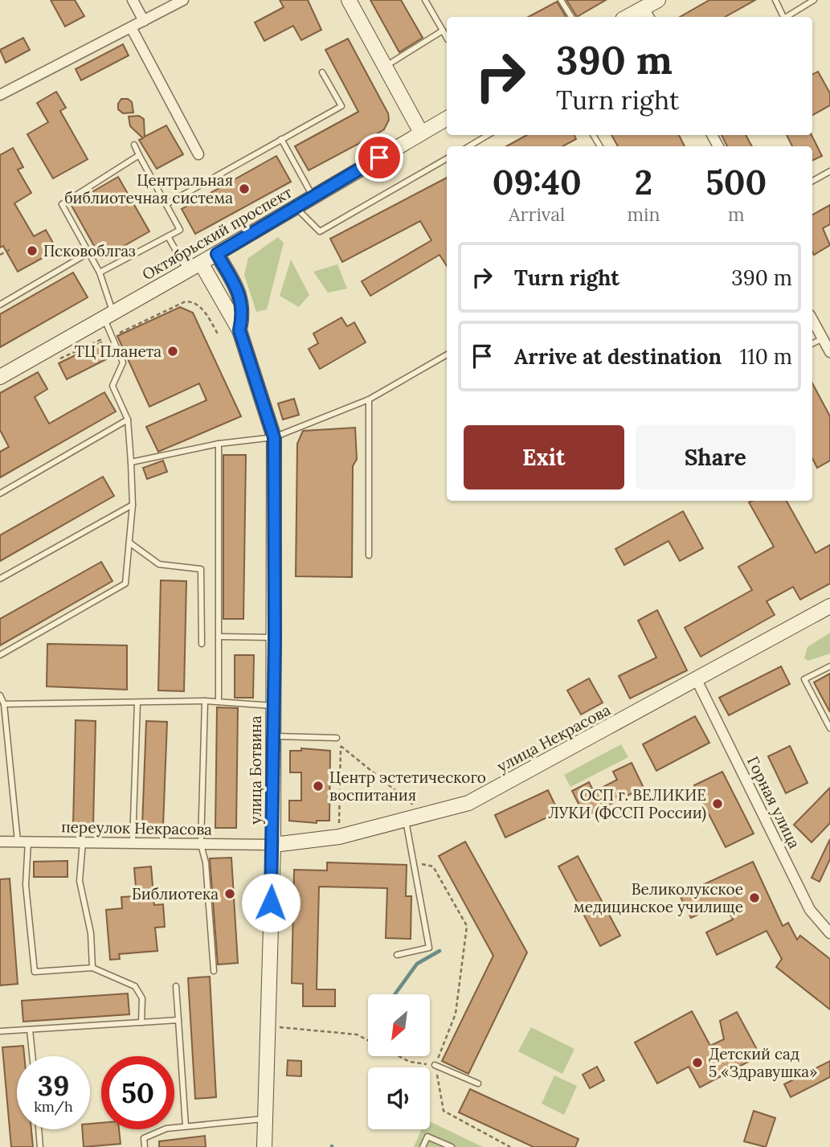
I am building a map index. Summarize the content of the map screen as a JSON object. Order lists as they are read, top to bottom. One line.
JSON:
{"streets":{"main road":["Октябрьский проспект","улица Некрасова","улица Ботвина"],"street":["Горная улица","переулок Некрасова"]},"crossings":[["Октябрьский проспект","улица Ботвина"],["улица Некрасова","улица Ботвина"],["улица Некрасова","Горная улица"],["улица Некрасова","переулок Некрасова"],["улица Ботвина","переулок Некрасова"]],"places":["Центральная библиотечная система","Псковоблгаз","ТЦ Планета","Центр эстетического воспитания","ОСП г. ВЕЛИКИЕ ЛУКИ (ФССП России)","Библиотека","Великолукское медицинское училище","Детский сад 5 «Здравушка»"],"north":"bottom left","page":{"turn":["390 m","Turn right"],"eta":["09:40","Arrival","2","min","500","m"],"list":[{"name":"Turn right","value":"390 m"},{"name":"Arrive at destination","value":"110 m"}],"buttons":["Exit","Share"],"speed":"39 km/h","limit":"50"}}
